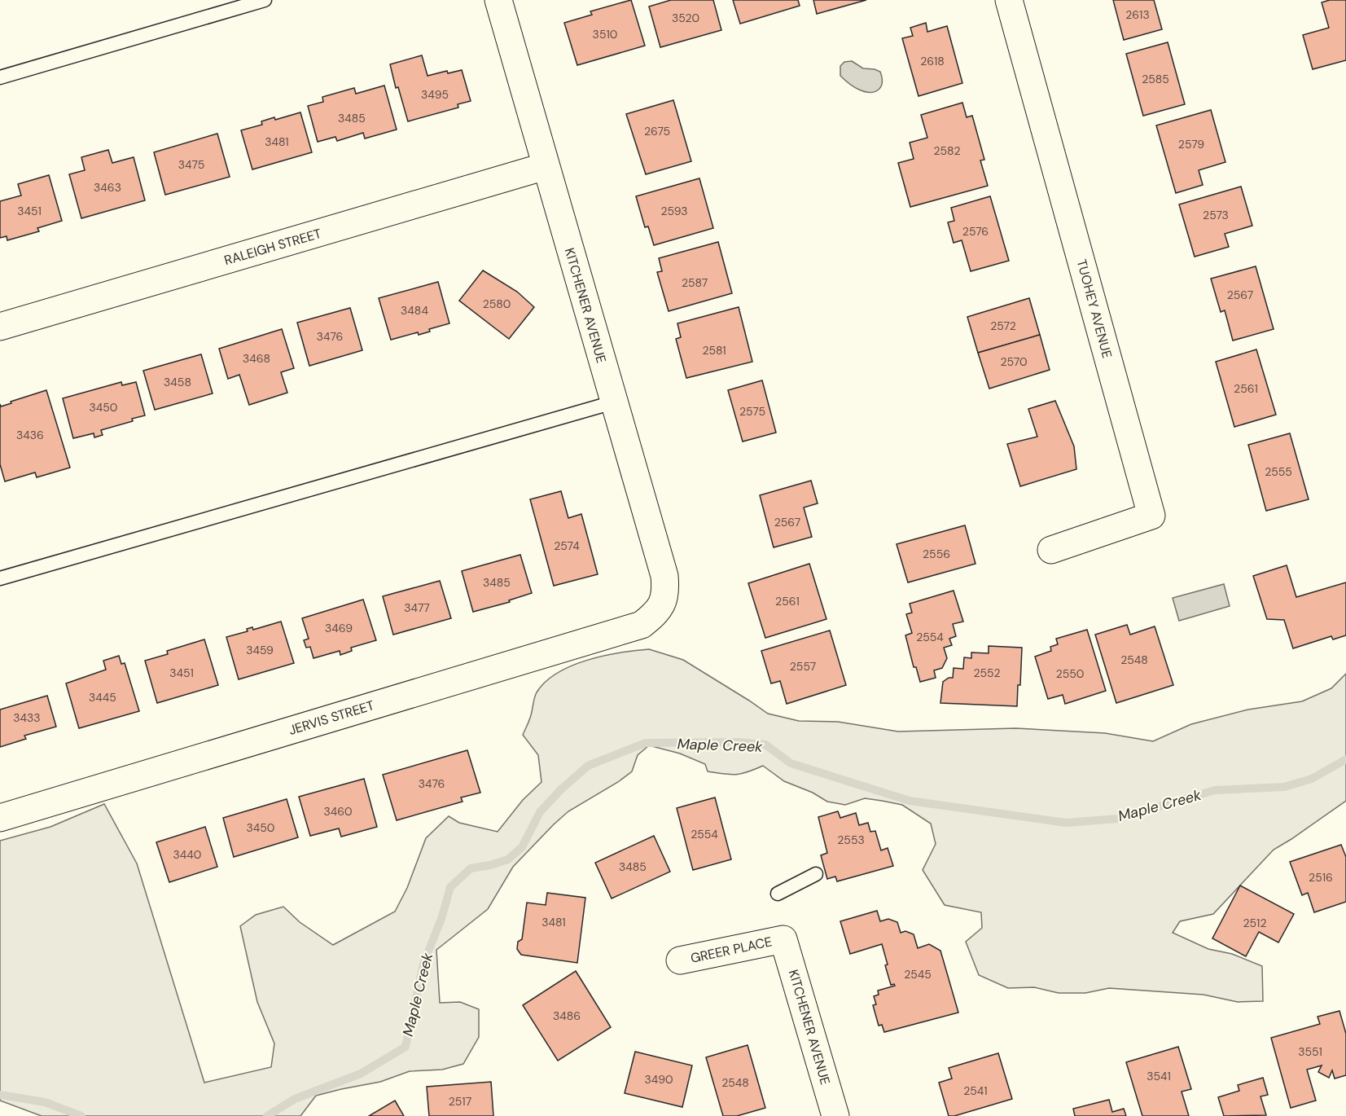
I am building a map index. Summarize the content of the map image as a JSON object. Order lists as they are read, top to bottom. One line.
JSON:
{"streets":{"street":["RALEIGH STREET","KITCHENER AVENUE","TUOHEY AVENUE","JERVIS STREET","GREER PLACE"]},"crossings":[["RALEIGH STREET","KITCHENER AVENUE"],["KITCHENER AVENUE","JERVIS STREET"],["KITCHENER AVENUE","GREER PLACE"]],"water":["Maple Creek"],"house_numbers":["2613","3520","3510","2618","2585","3495","3485","2675","3481","2579","2582","3475","3463","3451","2593","2573","2576","2587","2567","2580","3484","2572","3476","2581","3468","2570","3458","2561","3450","2575","3436","2555","2567","2574","2556","3485","2561","3477","3469","2554","3459","2548","2557","3451","2552","2550","3445","3433","3476","3460","3450","2554","2553","3440","3485","2516","3481","2512","2545","3486","3551","3541","3490","2548","2541","2517"]}
